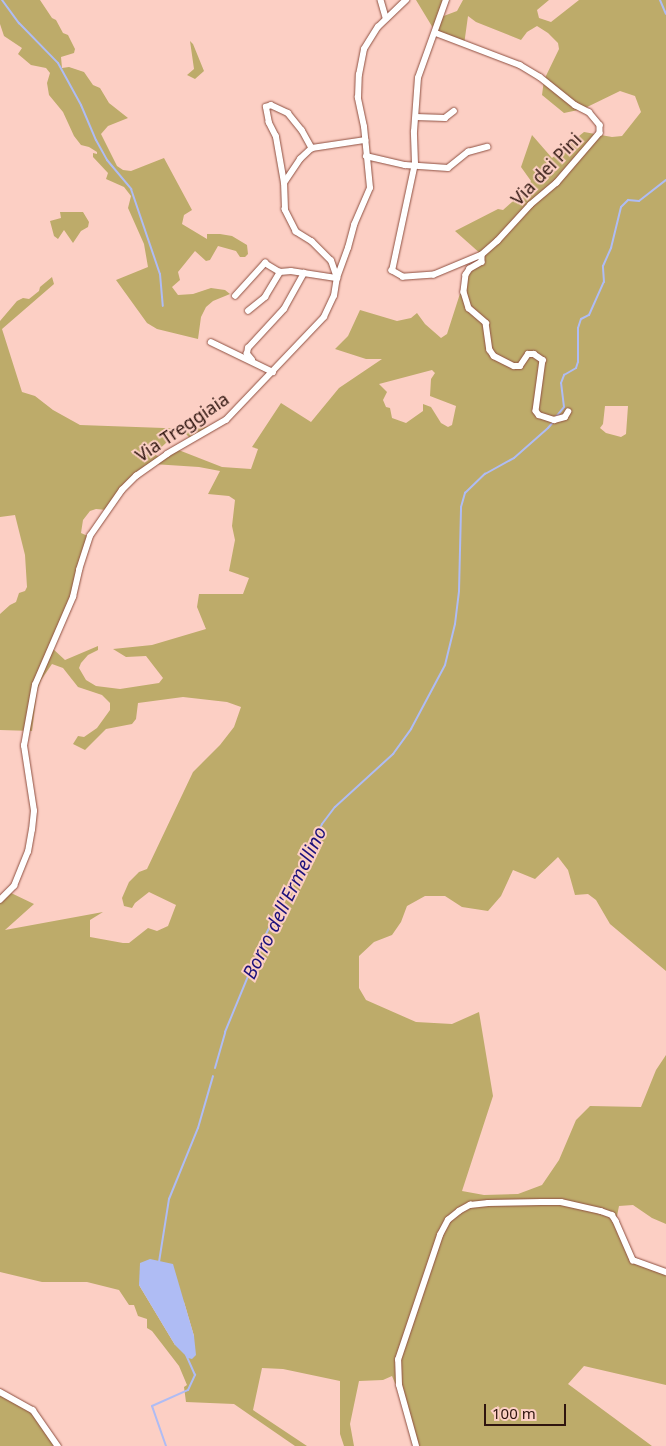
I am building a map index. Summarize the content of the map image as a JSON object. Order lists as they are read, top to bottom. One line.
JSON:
{"streets":{"street":["Via dei Pini","Via Treggiaia"]},"water":["Borro dell'Ermellino"],"scale_bar":"100 m"}
